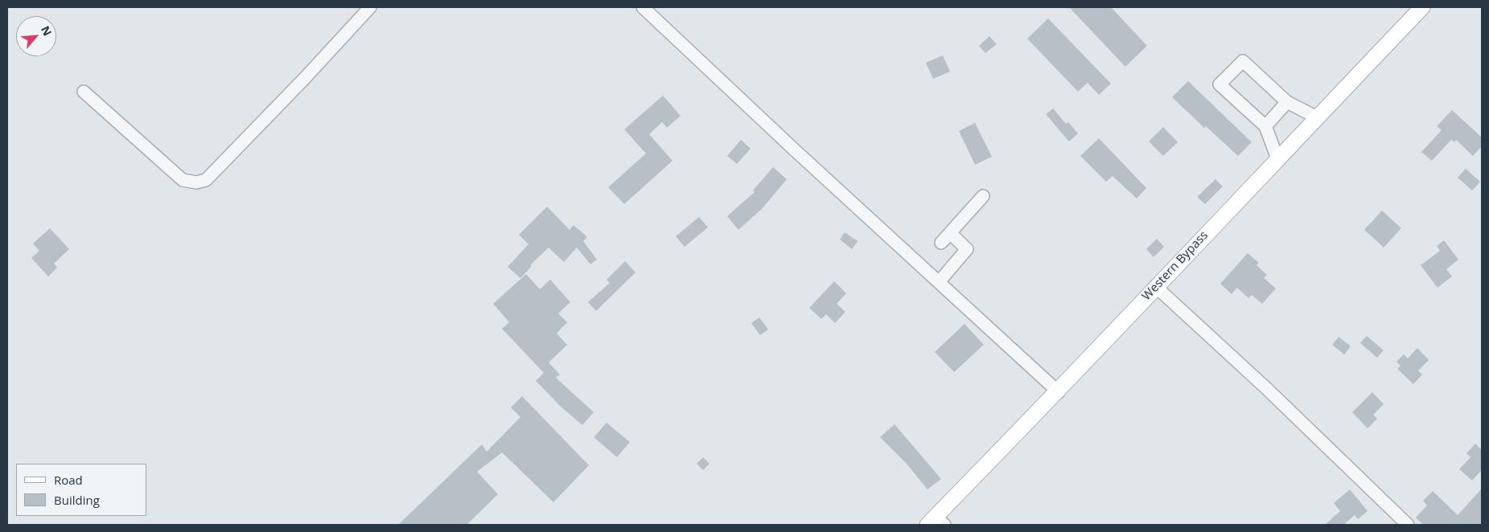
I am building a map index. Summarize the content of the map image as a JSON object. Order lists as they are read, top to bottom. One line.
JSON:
{"streets":{"main road":["Western Bypass"]},"legend":["Road","Building"],"north":"top right"}
